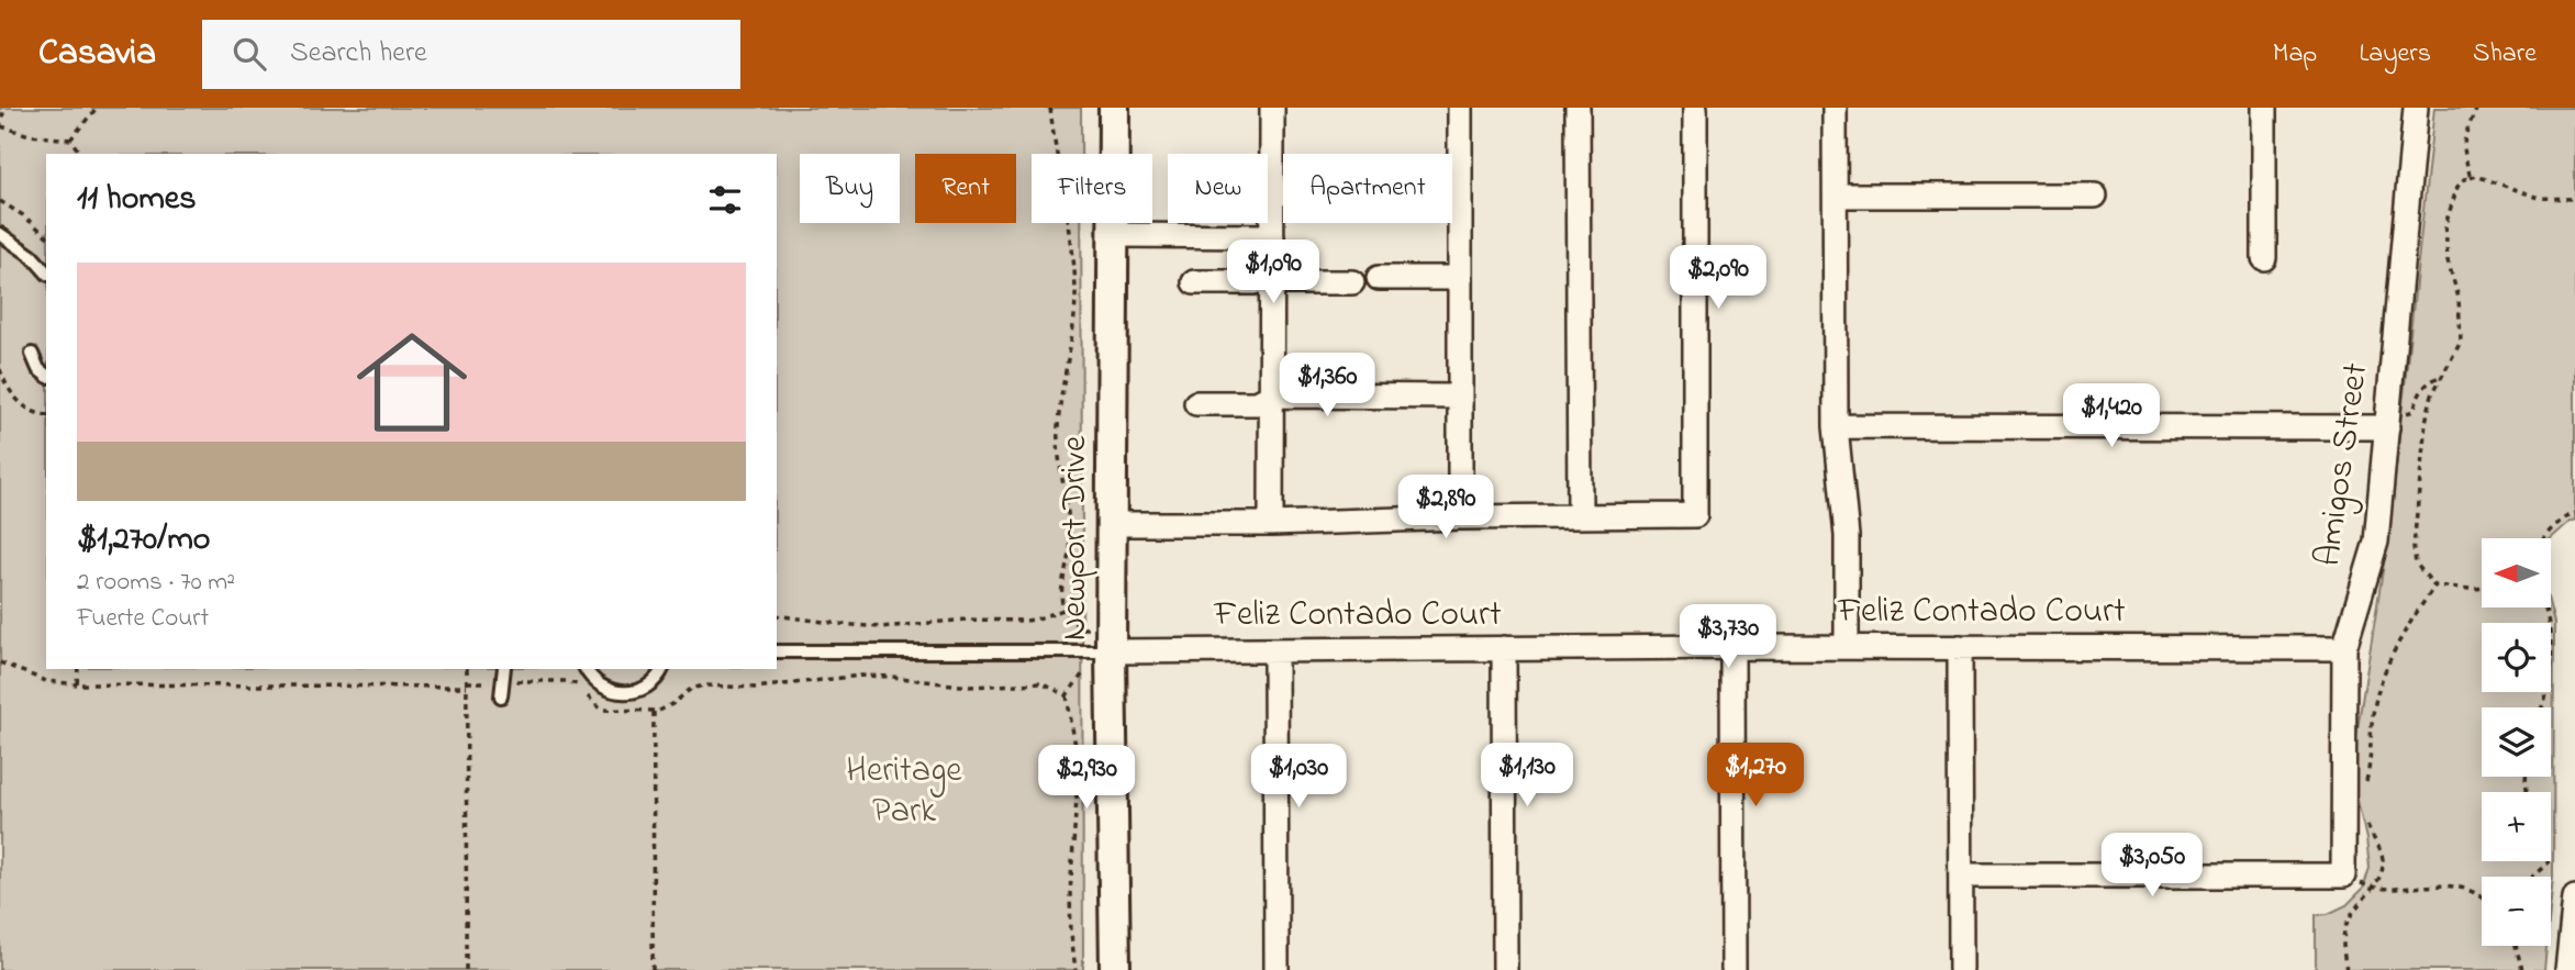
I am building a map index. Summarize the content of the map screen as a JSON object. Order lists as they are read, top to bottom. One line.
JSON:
{"streets":{"street":["Amigos Street","Newport Drive","Feliz Contado Court"]},"crossings":[["Amigos Street","Feliz Contado Court"],["Newport Drive","Feliz Contado Court"]],"parks":["Heritage Park"],"north":"left","page":{"header":"Casavia","search":"Search here","nav":["Map","Layers","Share"],"chip":["Buy","Rent","Filters","New","Apartment"],"heading":"11 homes","price":["$1,090","$2,090","$1,360","$1,420","$2,890","$3,730","$1,130","$1,270","$1,030","$2,930","$3,050"],"list":[{"name":"$1,270/mo","note":"2 rooms · 70 m² · Fuerte Court"}],"map_buttons":["+","−"]}}
